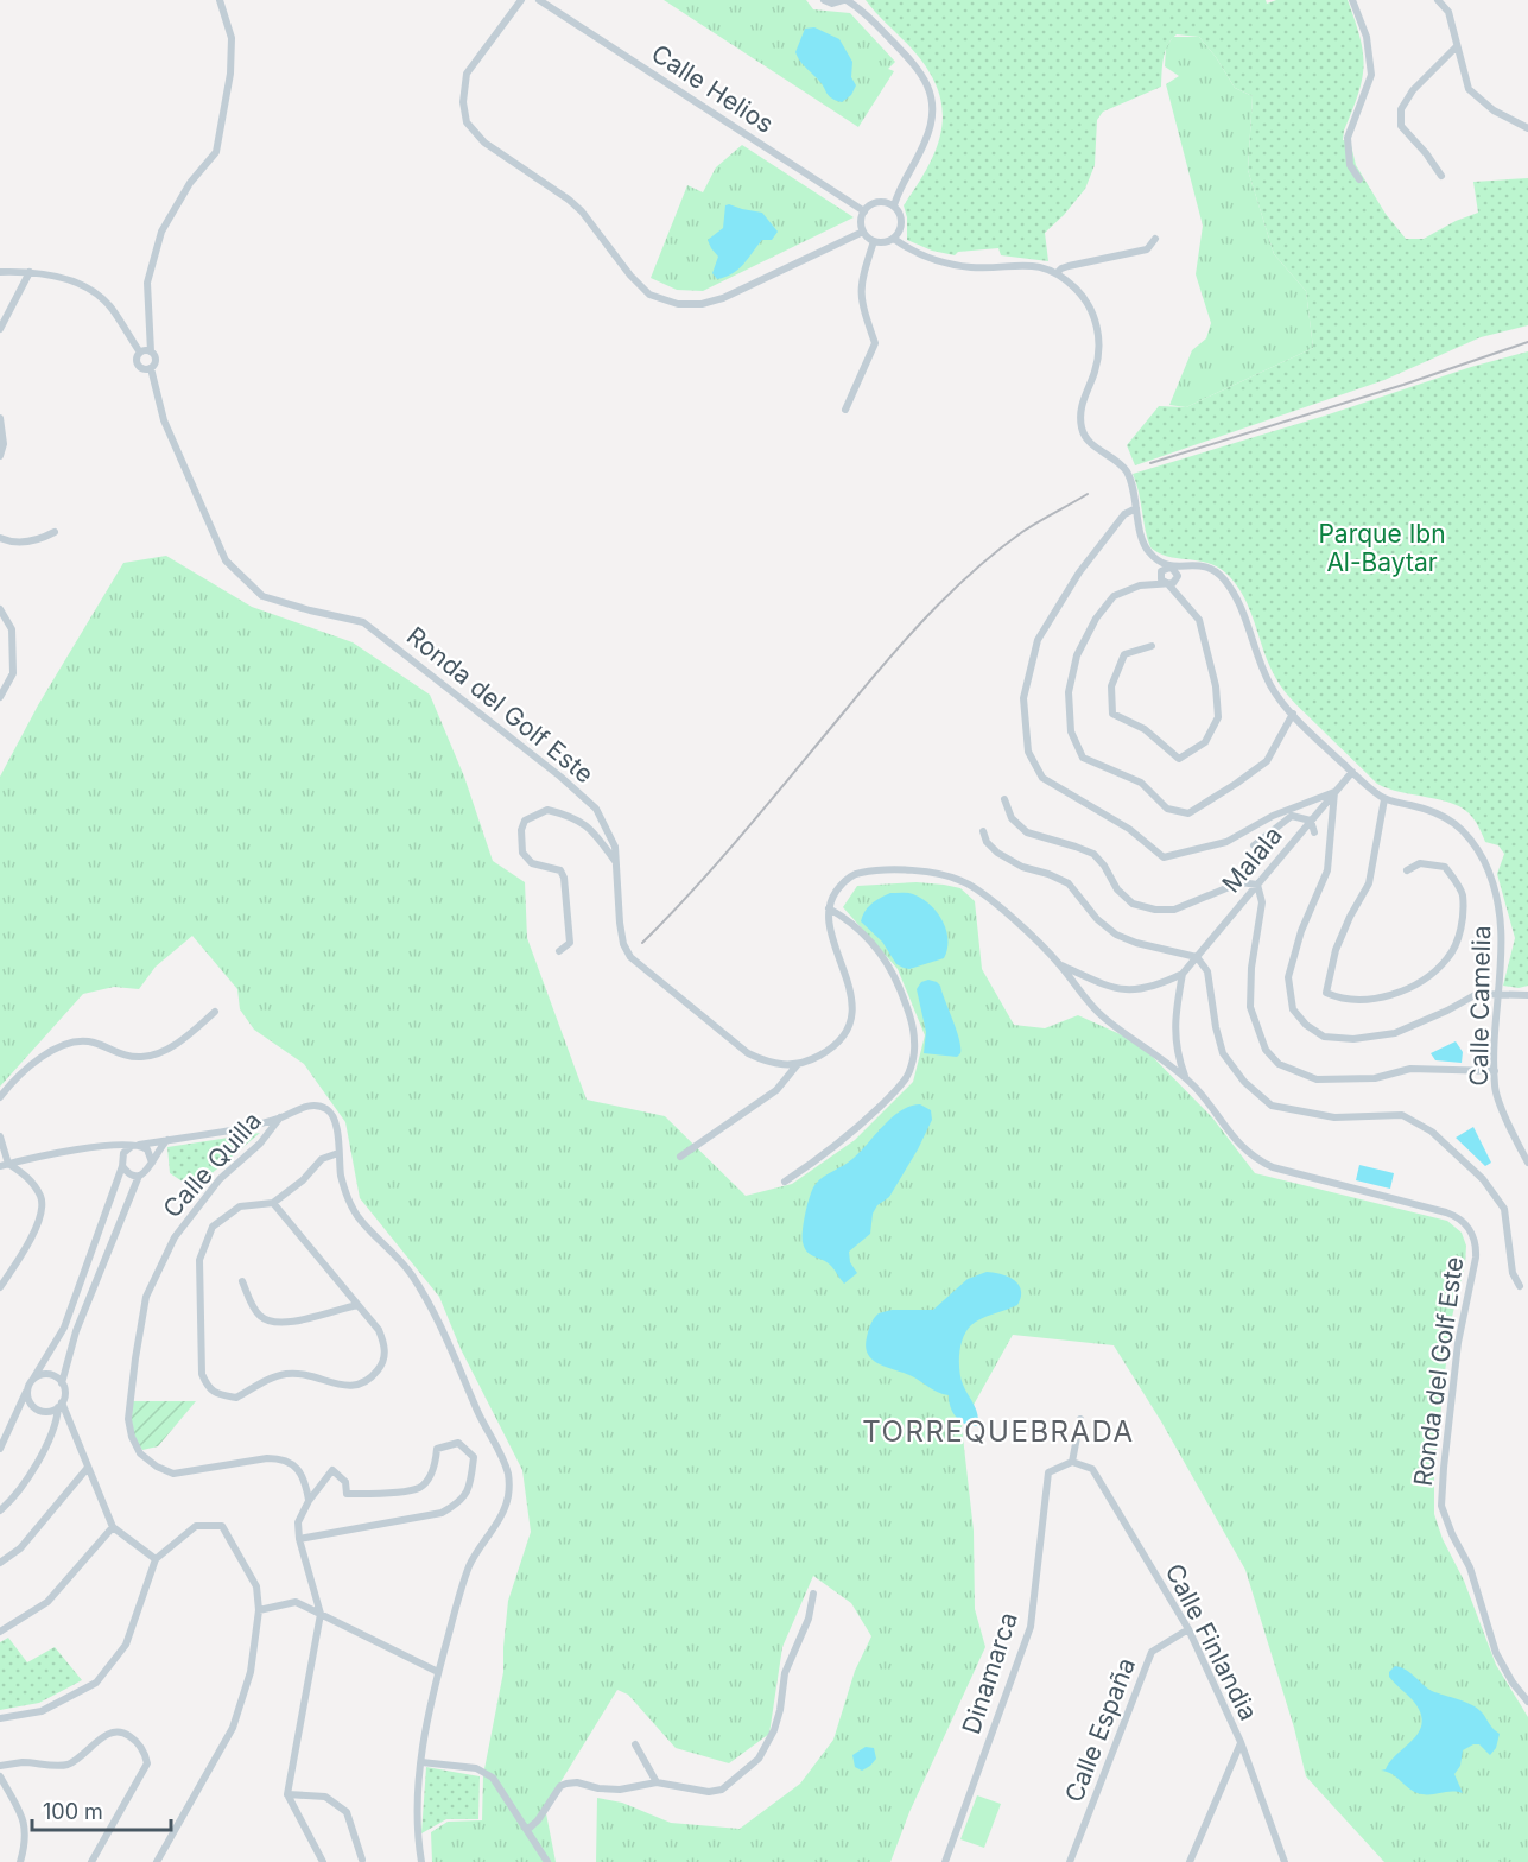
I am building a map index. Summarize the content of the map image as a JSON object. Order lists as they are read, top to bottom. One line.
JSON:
{"streets":{"street":["Calle Helios","Ronda del Golf Este","Malala","Calle Camelia","Calle Quilla","Calle Finlandia","Dinamarca","Calle España"]},"crossings":[["Malala","Calle Camelia"],["Calle Finlandia","Dinamarca"],["Calle Finlandia","Calle España"]],"districts":["TORREQUEBRADA"],"parks":["Parque Ibn Al-Baytar"],"scale_bar":"100 m"}
